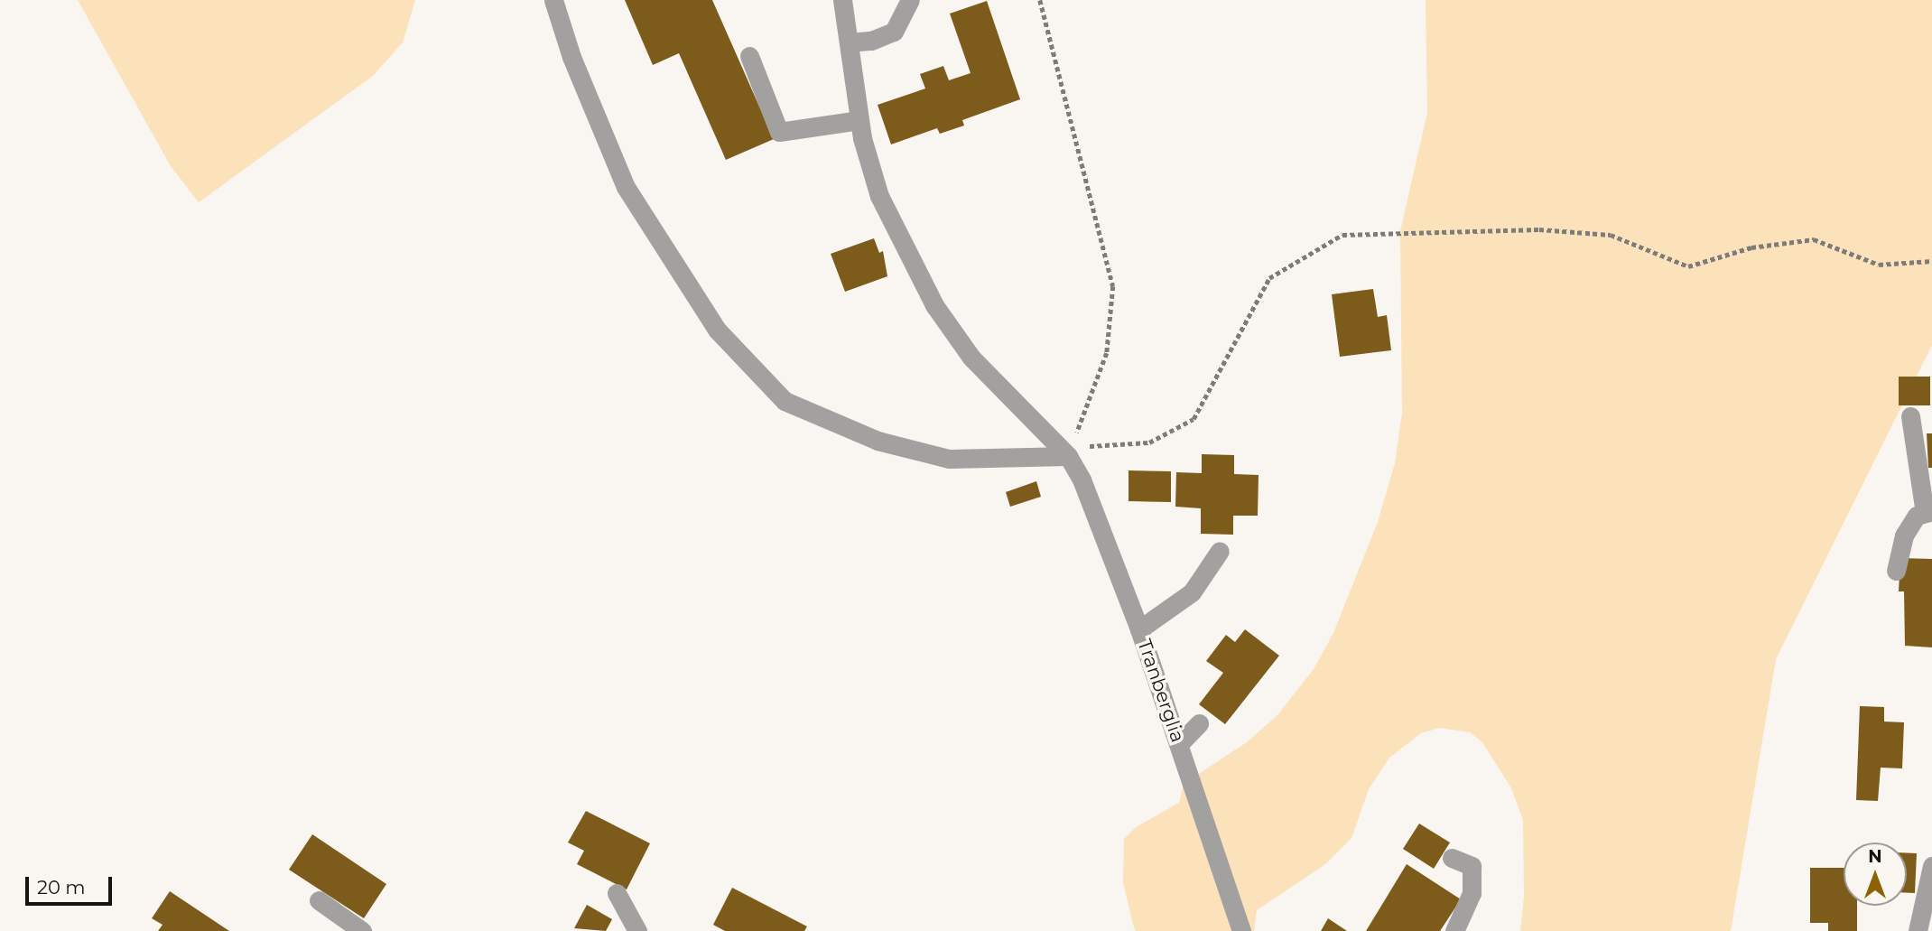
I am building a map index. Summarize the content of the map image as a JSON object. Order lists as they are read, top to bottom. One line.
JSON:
{"streets":{"street":["Tranberglia"]},"scale_bar":"20 m","north":"top"}
